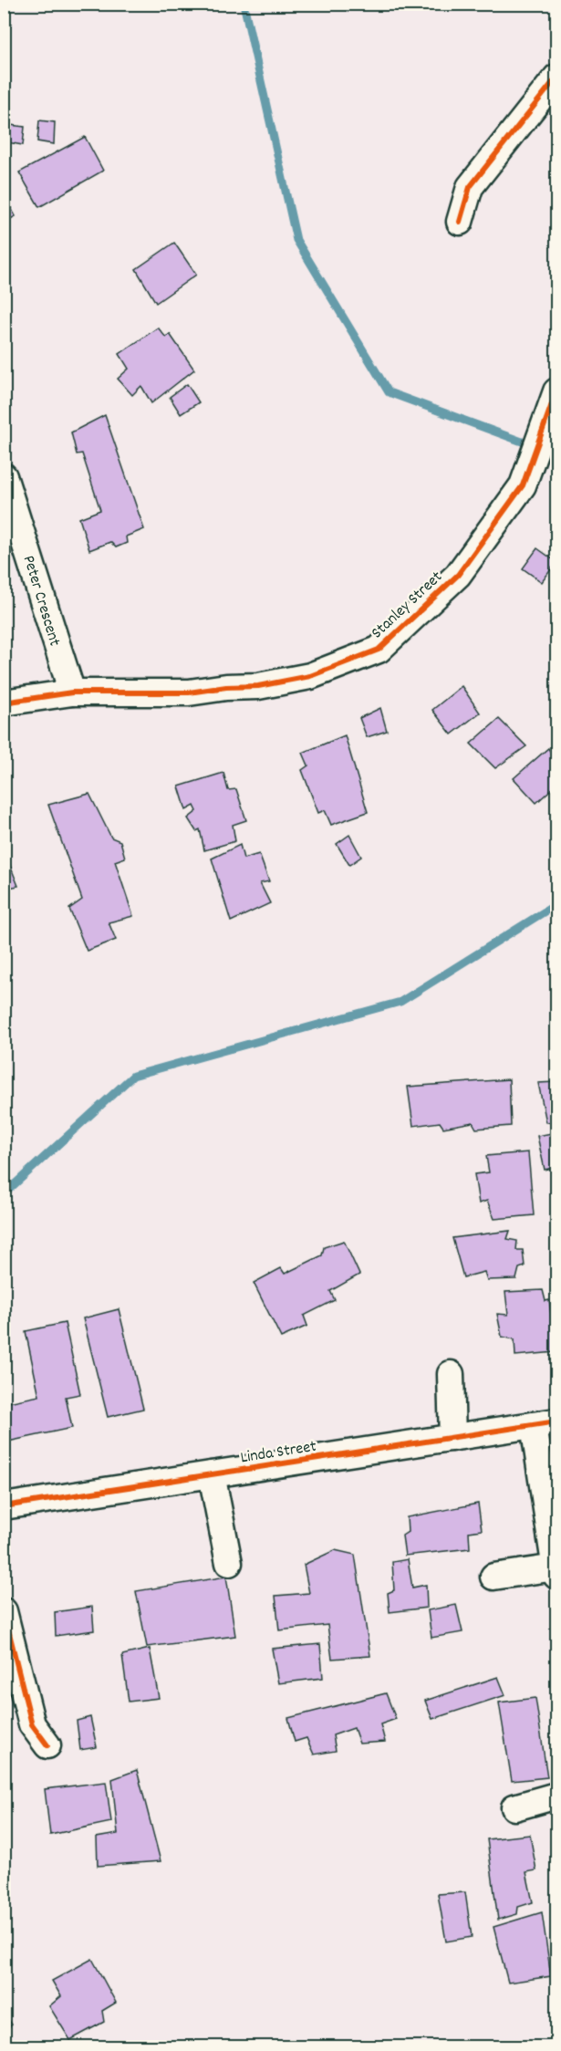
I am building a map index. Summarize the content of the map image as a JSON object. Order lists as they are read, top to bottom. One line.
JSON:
{"streets":{"street":["Peter Crescent","Stanley Street","Linda Street"]},"crossings":[["Peter Crescent","Stanley Street"]]}
